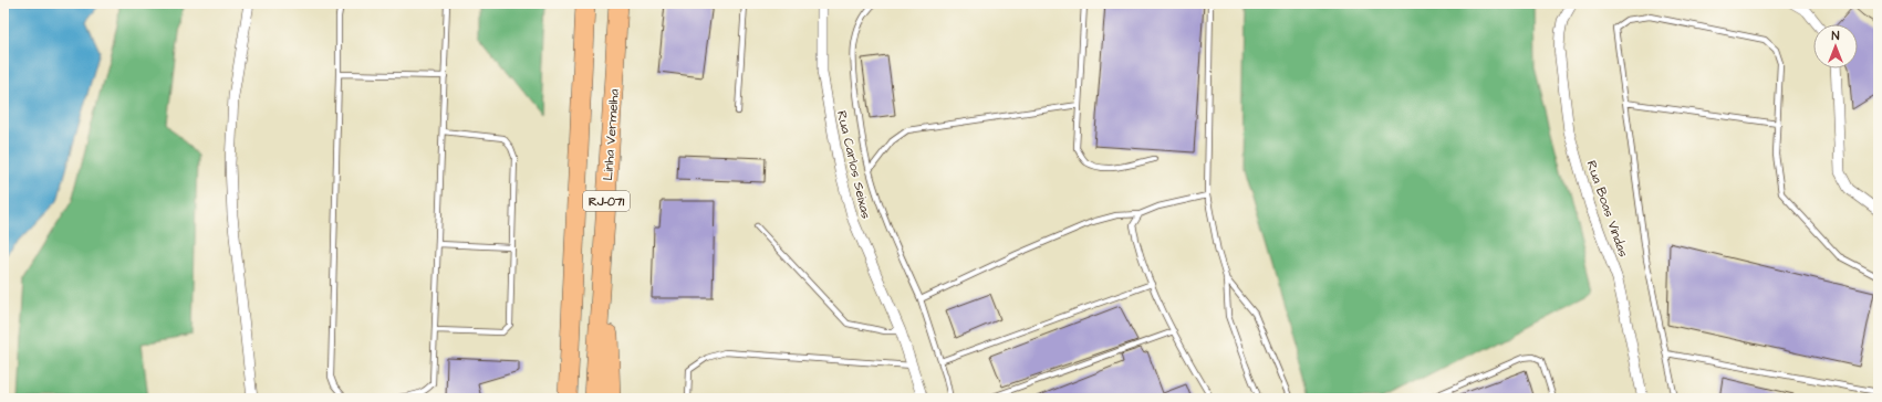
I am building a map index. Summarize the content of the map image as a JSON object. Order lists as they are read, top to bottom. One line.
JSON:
{"streets":{"highway":["Linha Vermelha","RJ-071"],"street":["Rua Carlos Seixas","Rua Boas Vindas"]},"north":"top"}
